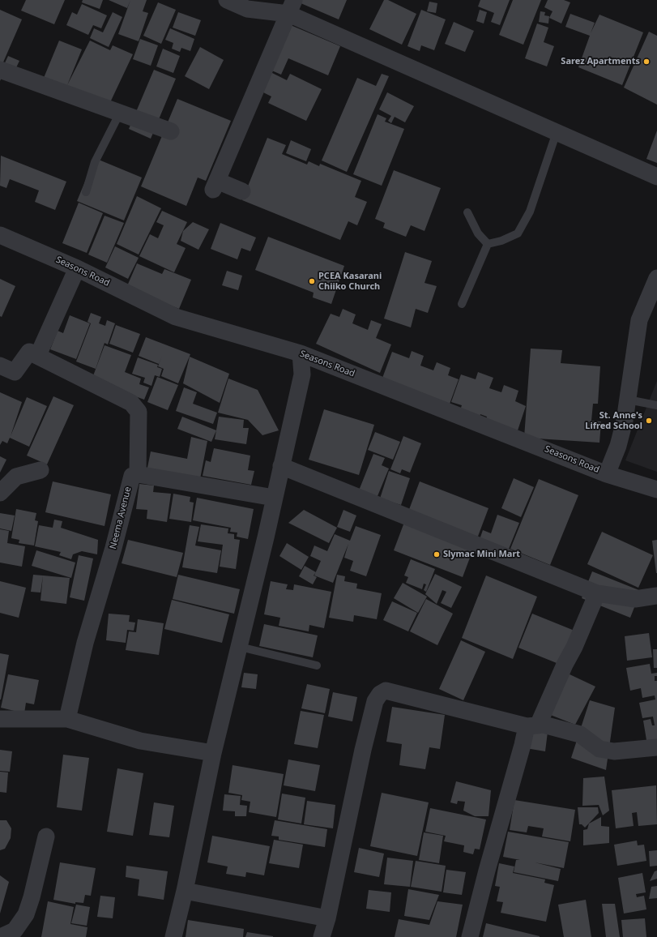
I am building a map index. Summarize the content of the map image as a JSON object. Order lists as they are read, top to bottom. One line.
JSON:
{"streets":{"street":["Seasons Road","Neema Avenue"]},"places":["Sarez Apartments","PCEA Kasarani Chiiko Church","St. Anne's Lifred School","Slymac Mini Mart"]}
